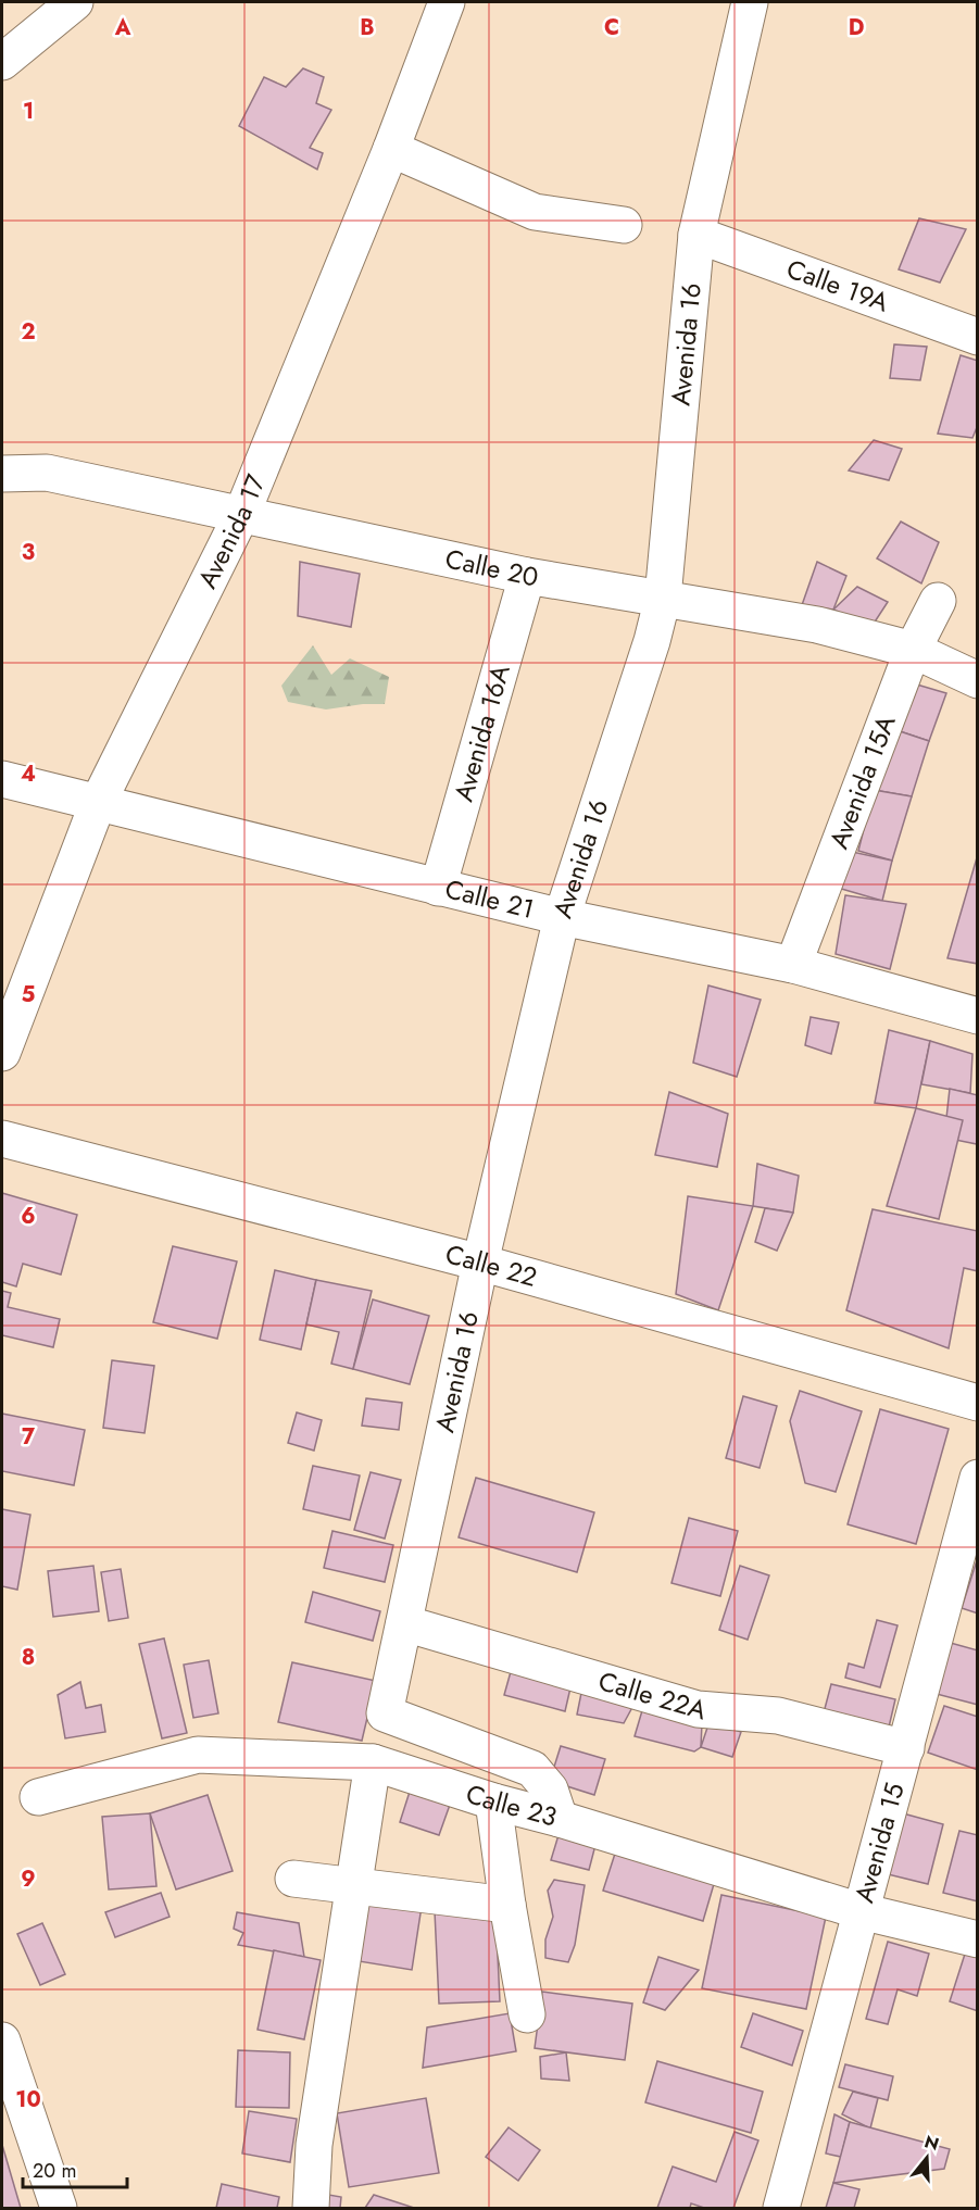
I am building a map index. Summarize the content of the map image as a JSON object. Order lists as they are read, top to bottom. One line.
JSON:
{"streets":{"street":["Calle 19A","Avenida 16","Avenida 17","Calle 20","Avenida 16A","Avenida 15A","Calle 21","Calle 22","Calle 22A","Calle 23","Avenida 15"]},"crossings":[["Calle 19A","Avenida 16"],["Avenida 16","Calle 20"],["Avenida 16","Calle 21"],["Avenida 16","Calle 22"],["Avenida 16","Calle 22A"],["Avenida 16","Calle 23"],["Avenida 17","Calle 20"],["Avenida 17","Calle 21"],["Calle 20","Avenida 16A"],["Calle 20","Avenida 15A"],["Avenida 16A","Calle 21"],["Avenida 15A","Calle 21"],["Calle 22A","Avenida 15"],["Calle 23","Avenida 15"]],"scale_bar":"20 m","north":"top","grid":{"columns":["A","B","C","D"],"rows":["1","2","3","4","5","6","7","8","9","10"]}}
